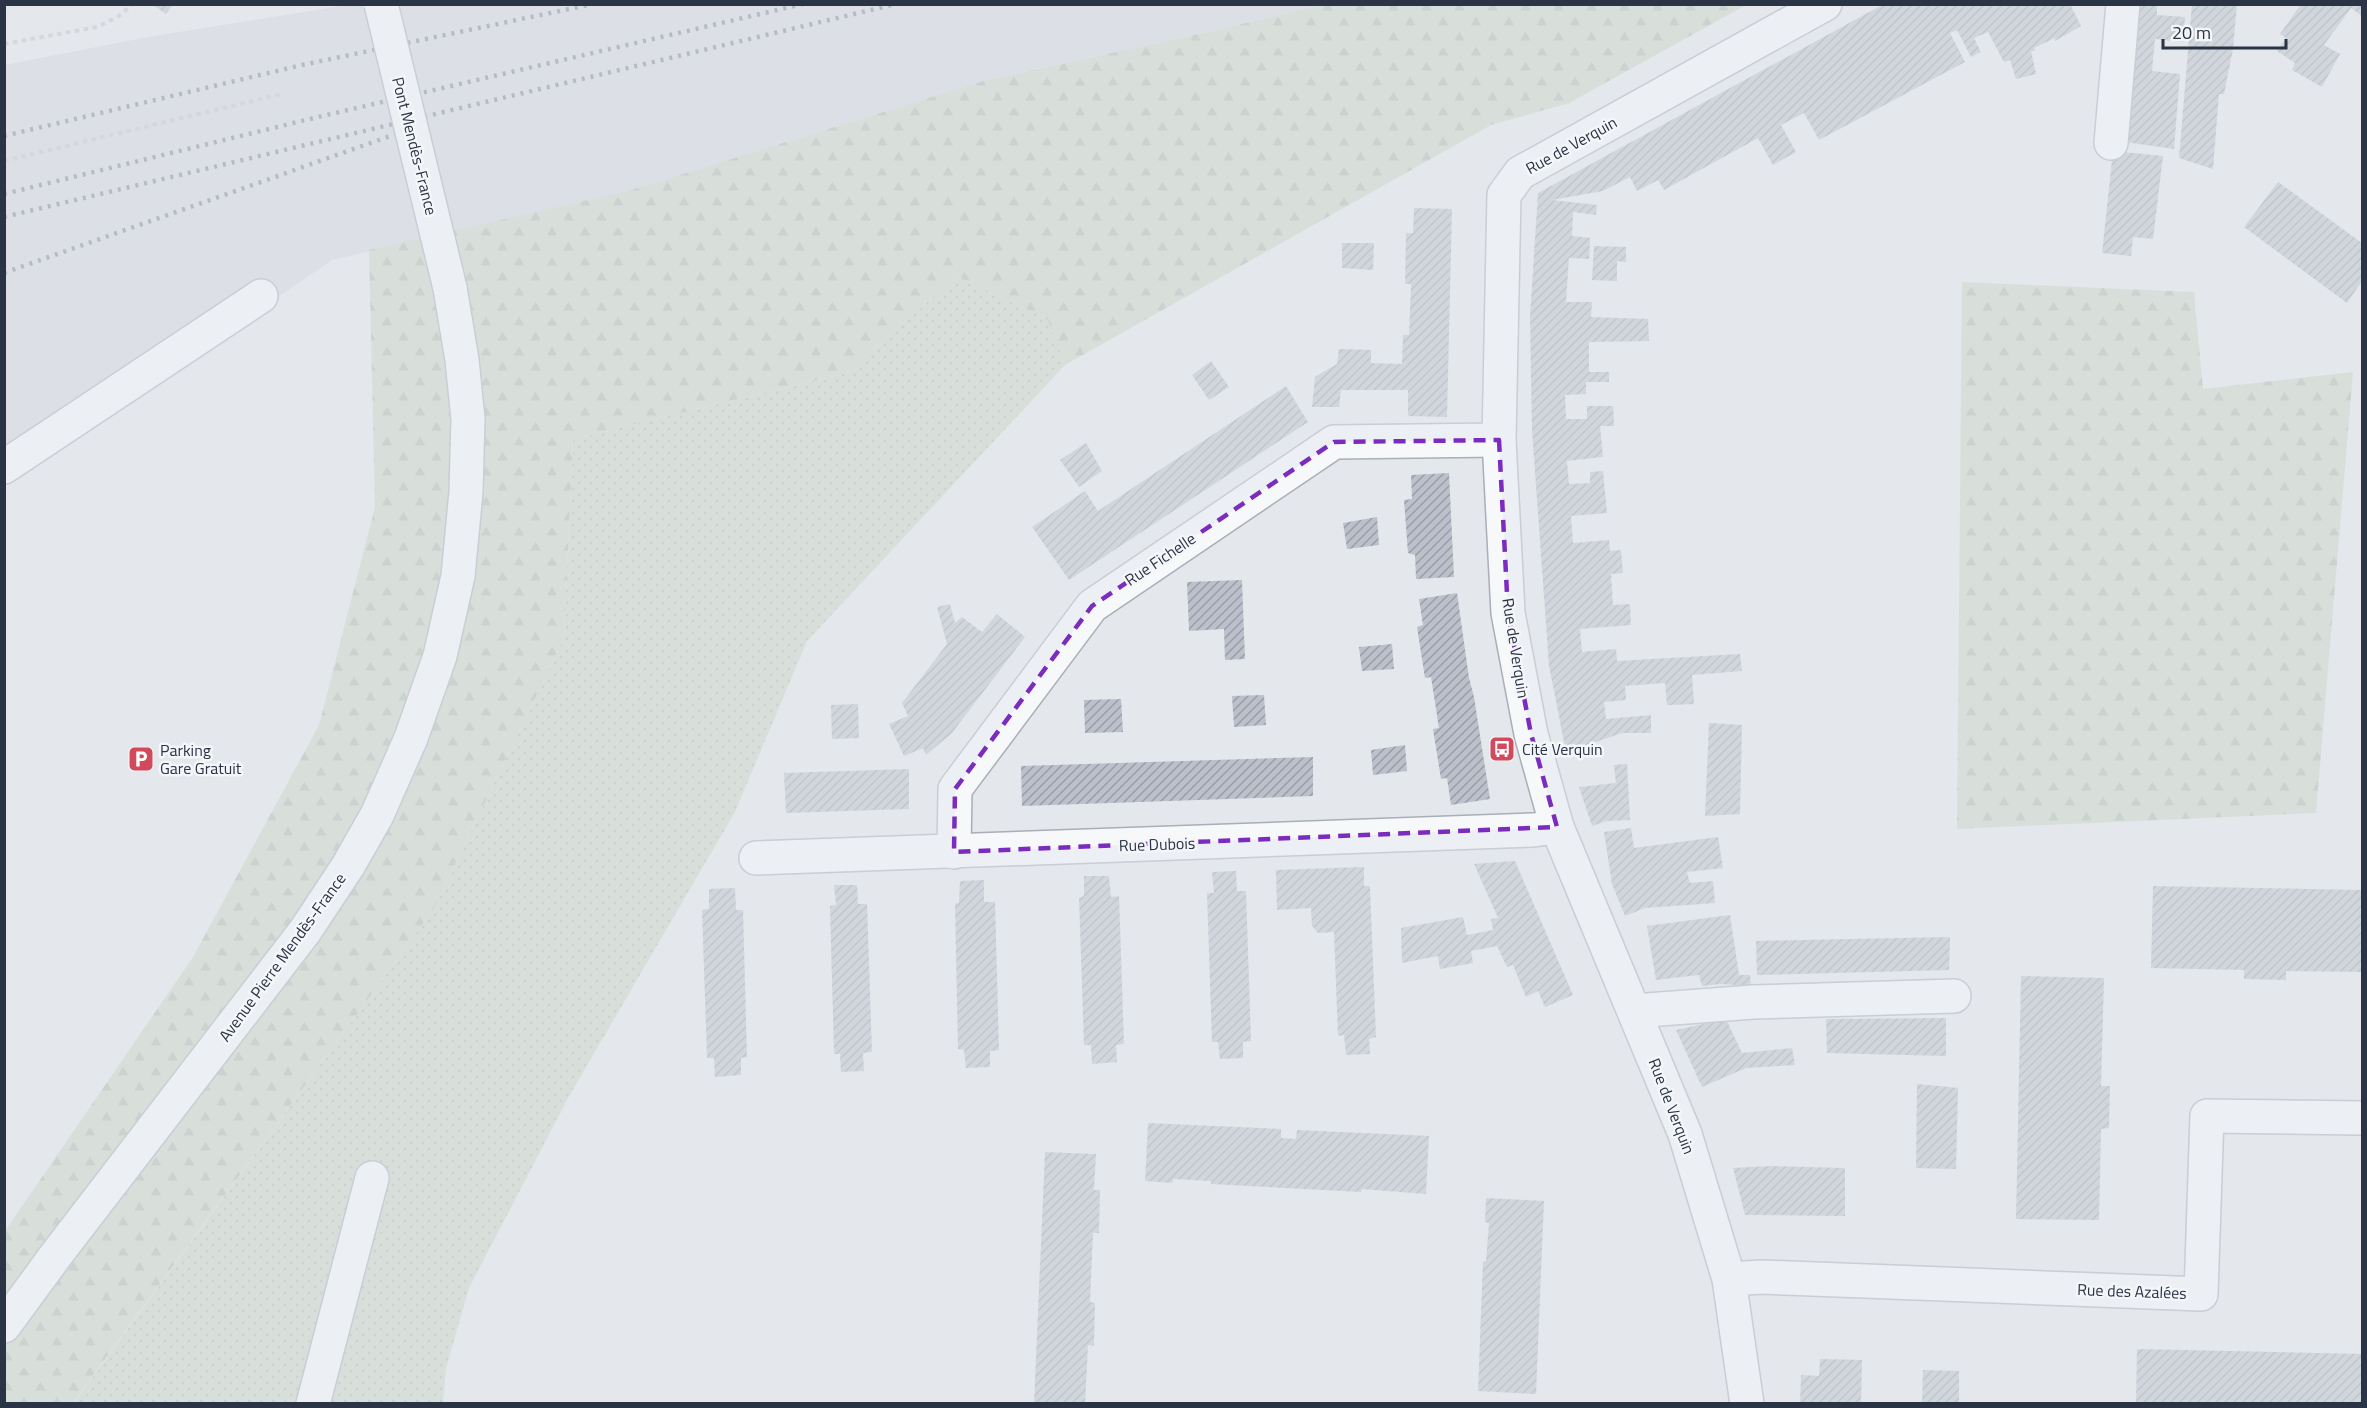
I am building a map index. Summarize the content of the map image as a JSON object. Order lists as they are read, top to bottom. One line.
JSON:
{"streets":{"street":["Rue de Verquin","Pont Mendès-France","Rue Fichelle","Rue Dubois","Avenue Pierre Mendès-France","Rue des Azalées"]},"crossings":[["Rue de Verquin","Rue Fichelle"],["Rue de Verquin","Rue Dubois"],["Rue de Verquin","Rue des Azalées"],["Pont Mendès-France","Avenue Pierre Mendès-France"],["Rue Fichelle","Rue Dubois"]],"places":{"bus stop":["Cité Verquin"],"parking":["Parking Gare Gratuit"]},"scale_bar":"20 m"}
